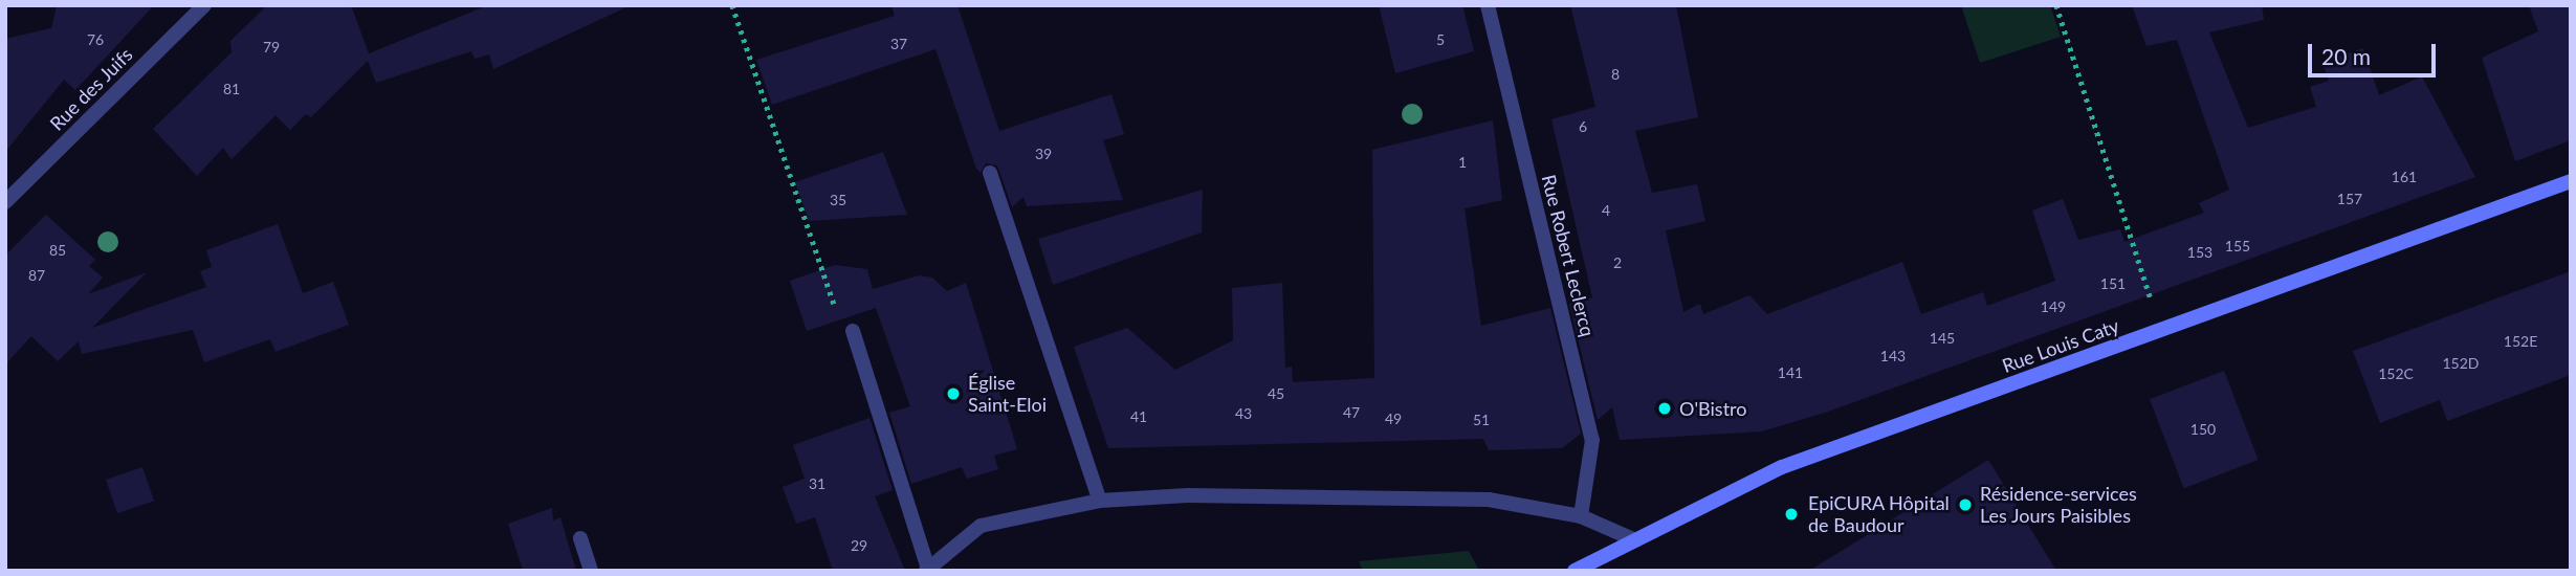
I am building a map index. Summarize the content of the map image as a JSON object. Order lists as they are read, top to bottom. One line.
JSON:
{"streets":{"main road":["Rue Louis Caty"],"street":["Rue des Juifs","Rue Robert Leclercq"]},"places":["Église Saint-Eloi","O'Bistro","Résidence-services Les Jours Paisibles","EpiCURA Hôpital de Baudour"],"house_numbers":["76","5","37","79","8","81","6","39","1","161","157","35","4","155","85","153","2","87","151","149","145","152E","143","152D","141","152C","45","47","43","41","49","51","150","31","29"],"scale_bar":"20 m"}
